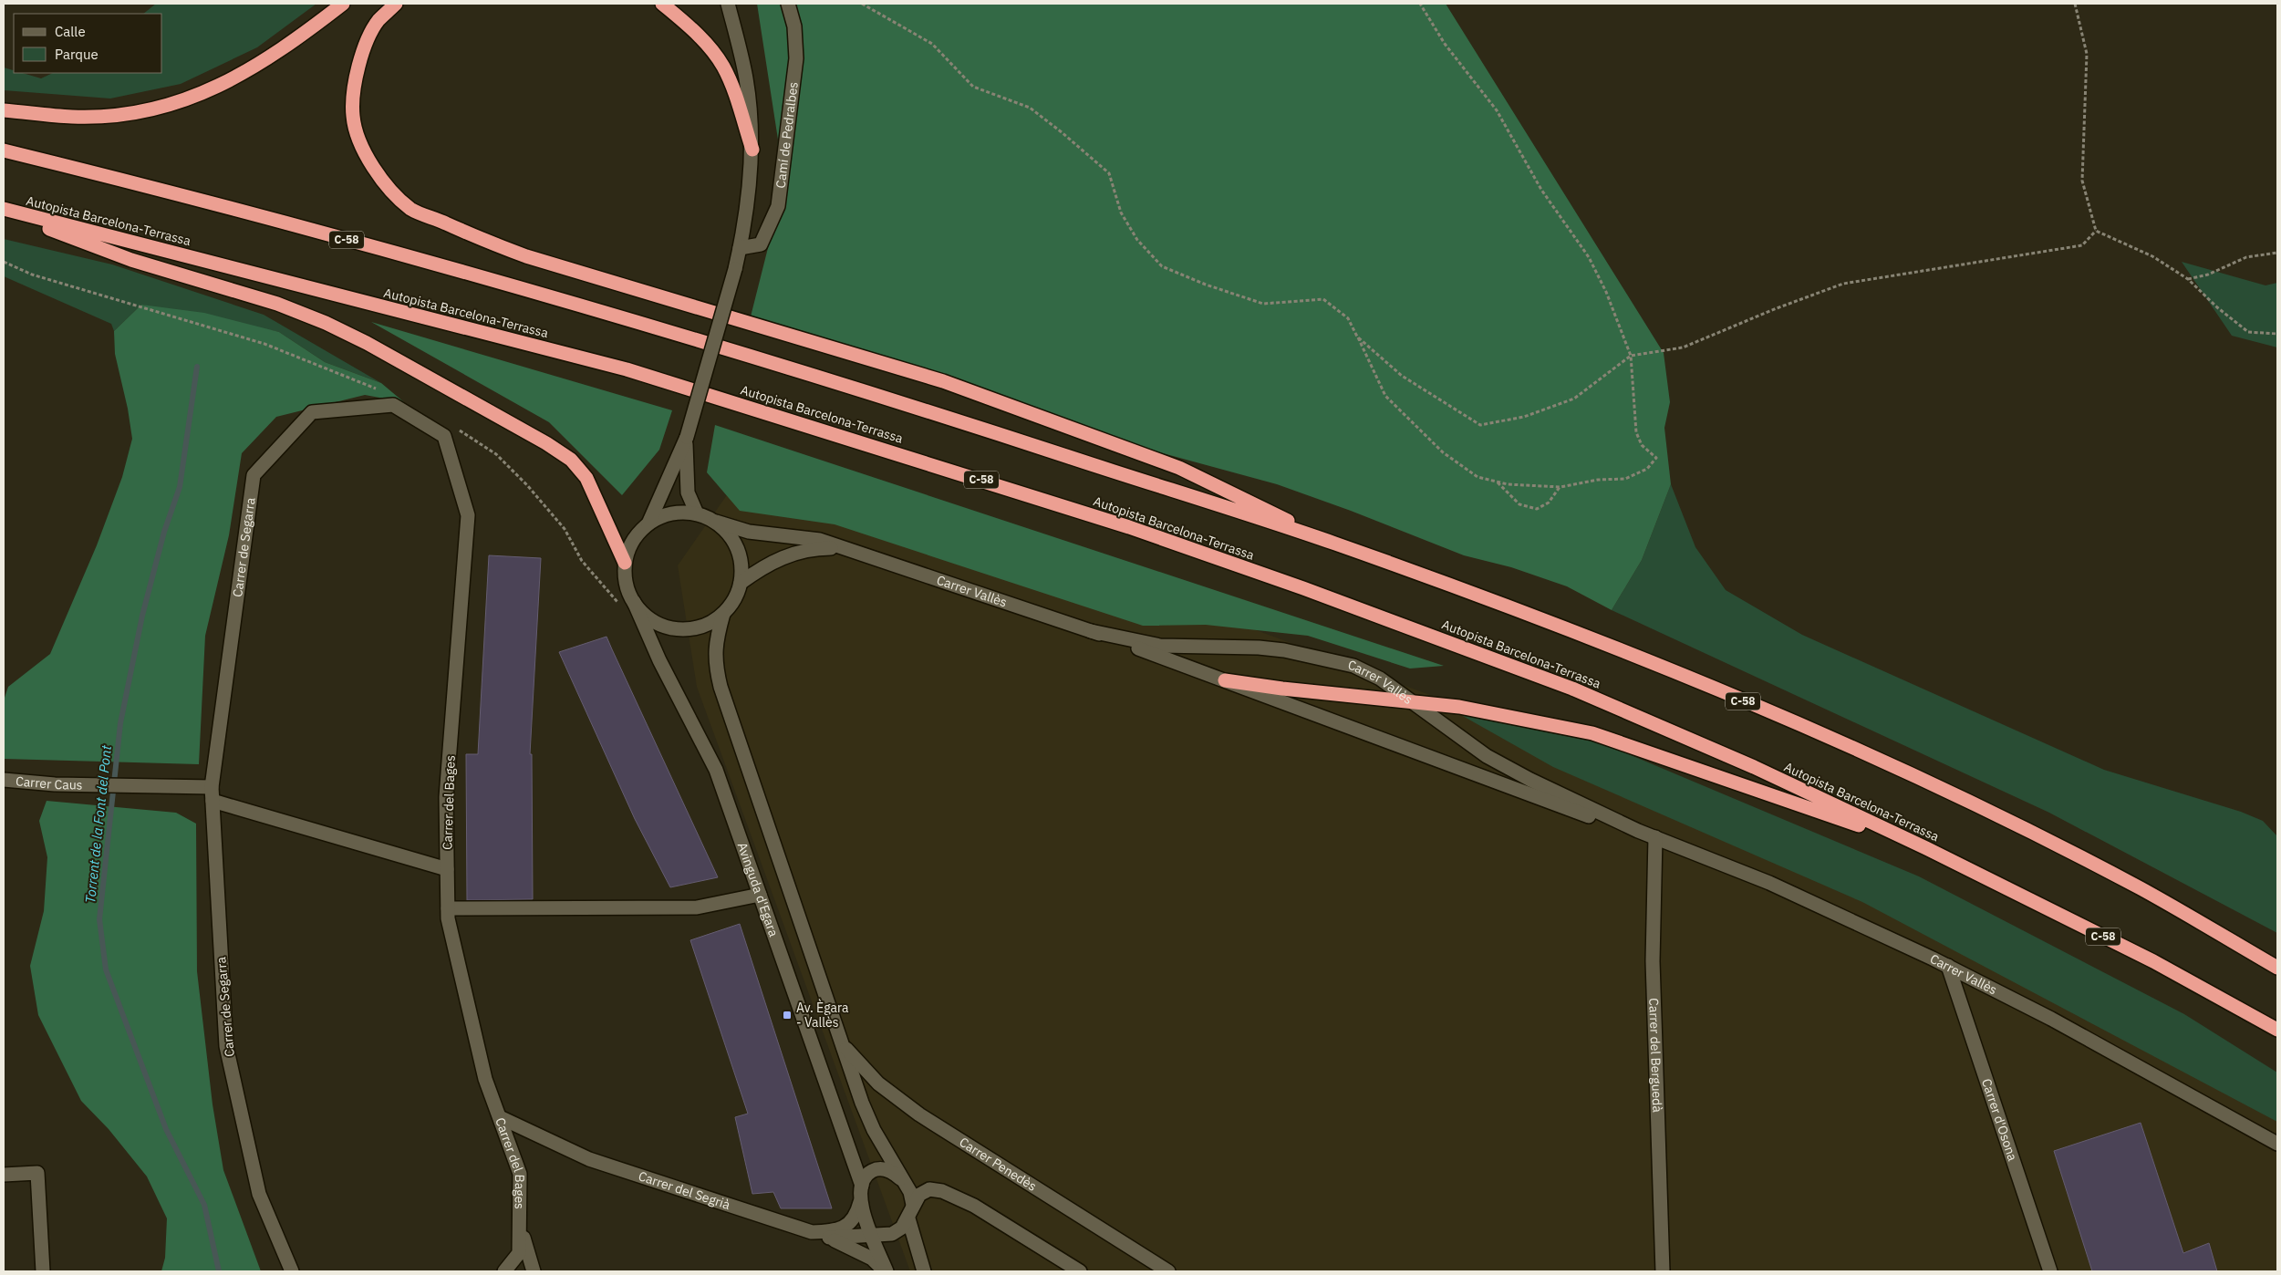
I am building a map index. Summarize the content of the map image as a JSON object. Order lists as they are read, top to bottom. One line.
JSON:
{"streets":{"highway":["Autopista Barcelona-Terrassa","C-58"],"street":["Camí de Pedralbes","Carrer de Segarra","Carrer Vallès","Carrer Caus","Carrer del Bages","Avinguda d'Egara","Carrer del Berguedà","Carrer d'Osona","Carrer Penedès","Carrer del Segrià"]},"crossings":[["Carrer de Segarra","Carrer Caus"],["Carrer de Segarra","Carrer del Bages"],["Carrer Vallès","Avinguda d'Egara"],["Carrer Vallès","Carrer del Berguedà"],["Carrer Vallès","Carrer d'Osona"],["Carrer del Bages","Carrer del Segrià"],["Avinguda d'Egara","Carrer del Segrià"]],"water":["Torrent de la Font del Pont"],"places":{"transit":["Av. Ègara - Vallès"]},"legend":["Calle","Parque"]}
